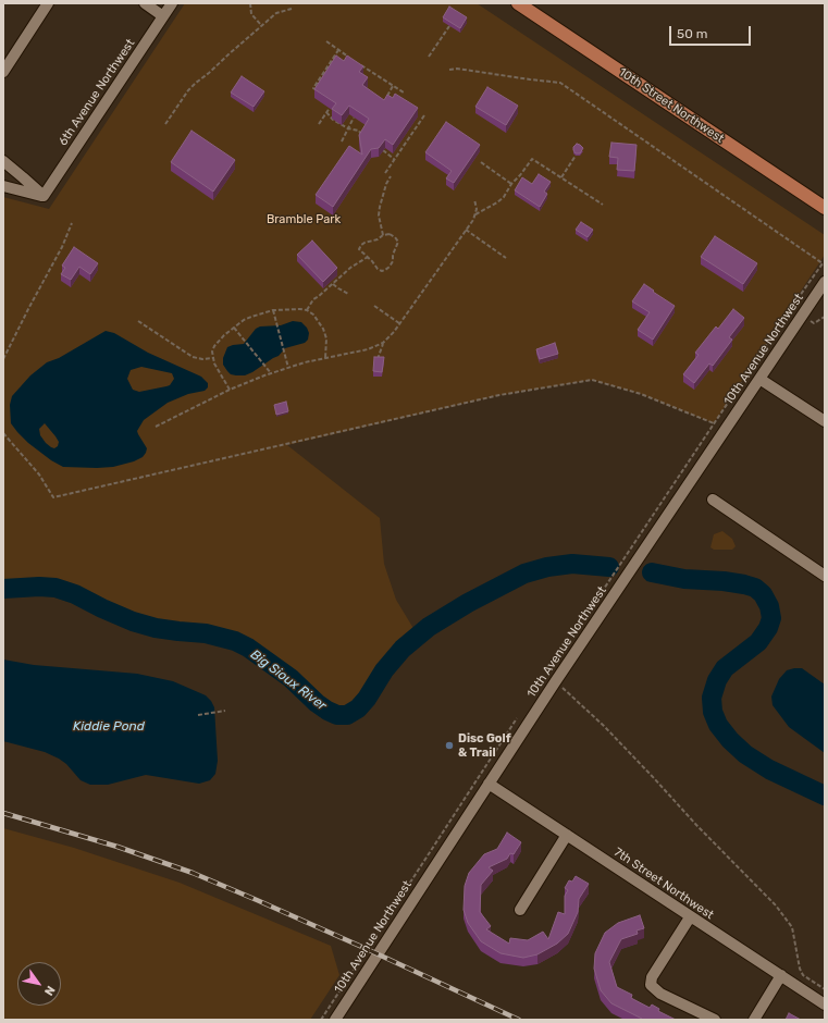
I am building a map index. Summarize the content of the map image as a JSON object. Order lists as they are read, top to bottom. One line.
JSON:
{"streets":{"main road":["10th Street Northwest"],"street":["6th Avenue Northwest","10th Avenue Northwest","7th Street Northwest"]},"crossings":[["10th Avenue Northwest","7th Street Northwest"]],"water":["Big Sioux River","Kiddie Pond"],"parks":["Bramble Park"],"places":["Disc Golf & Trail"],"scale_bar":"50 m","north":"bottom right"}
